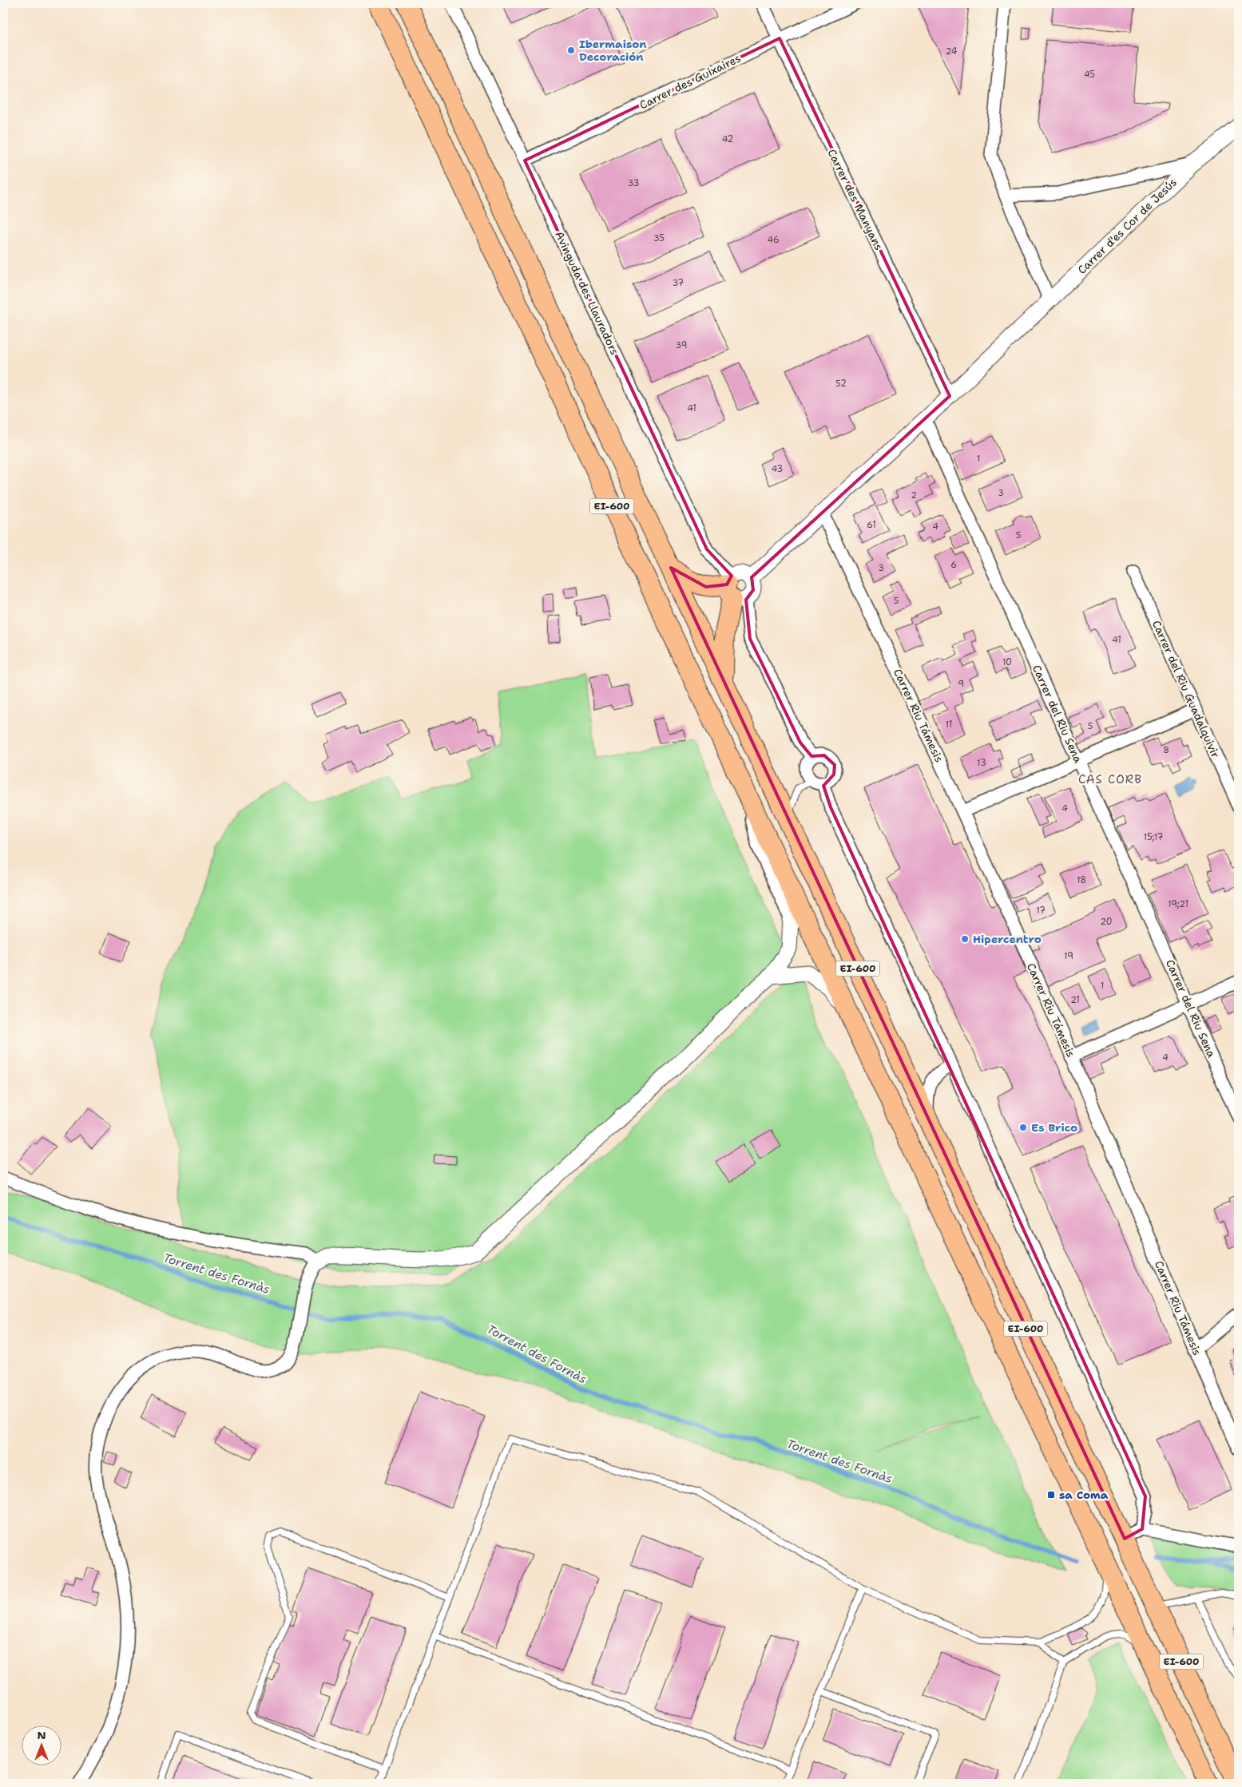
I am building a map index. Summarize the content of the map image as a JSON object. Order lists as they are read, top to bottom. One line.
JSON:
{"streets":{"main road":["EI-600"],"street":["Carrer des Guixaires","Carrer des Manyans","Carrer d'es Cor de Jesús","Avinguda des Llauradors","Carrer del Riu Guadalquivir","Carrer del Riu Sena","Carrer Riu Támesis"]},"crossings":[["Carrer des Guixaires","Carrer des Manyans"],["Carrer des Guixaires","Avinguda des Llauradors"],["Carrer des Manyans","Carrer d'es Cor de Jesús"],["Carrer d'es Cor de Jesús","Carrer del Riu Sena"],["Carrer d'es Cor de Jesús","Carrer Riu Támesis"]],"districts":["CAS CORB"],"water":["Torrent des Fornàs"],"places":{"other":["Ibermaison Decoración","Hipercentro","Es Brico"],"transit":["sa Coma"]},"house_numbers":["24","45","42","33","35","46","37","39","52","41","1","43","3","2","61","4","5","6","3","5","41","10","9","11","5","8","13","4","15;17","18","19;21","17","20","19","1","21","4"],"north":"top"}
